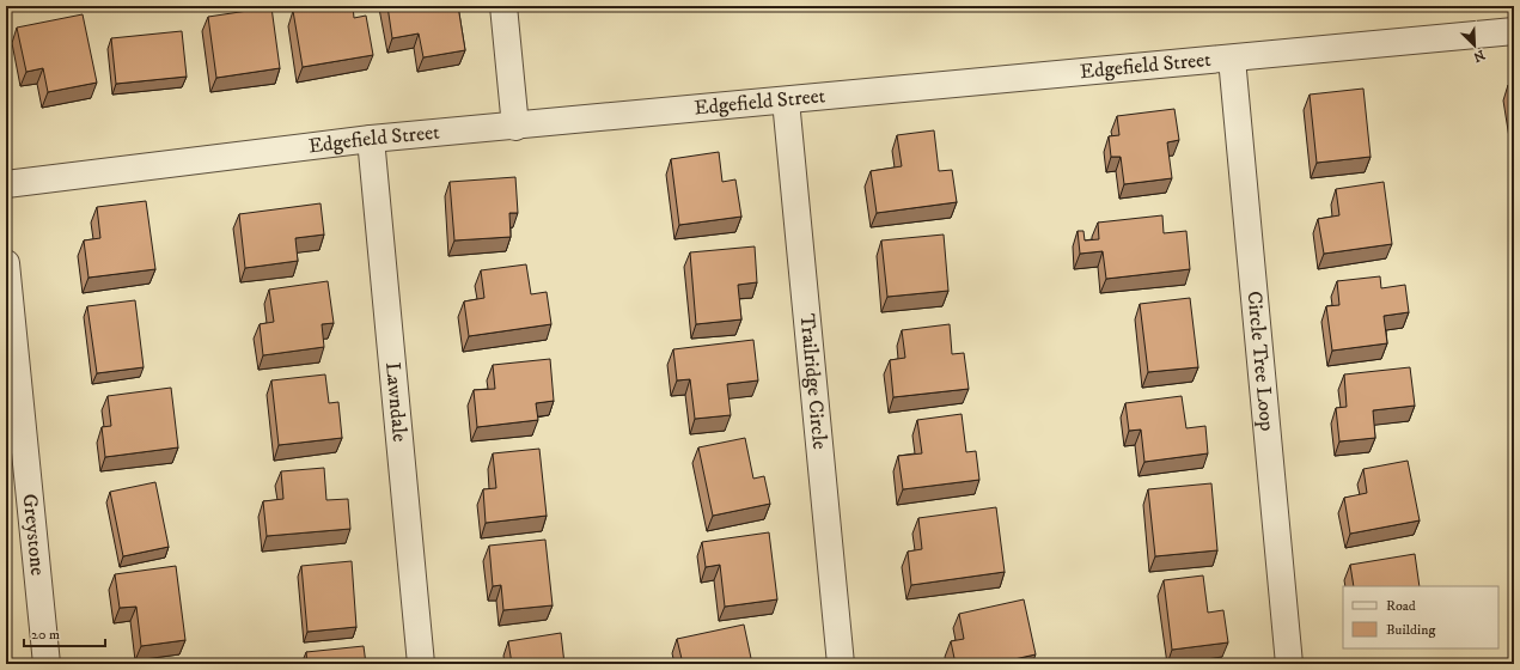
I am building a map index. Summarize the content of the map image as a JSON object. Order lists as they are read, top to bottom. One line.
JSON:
{"streets":{"street":["Edgefield Street","Circle Tree Loop","Trailridge Circle","Lawndale","Greystone"]},"crossings":[["Edgefield Street","Circle Tree Loop"],["Edgefield Street","Trailridge Circle"],["Edgefield Street","Lawndale"]],"legend":["Road","Building"],"scale_bar":"20 m","north":"bottom right"}
